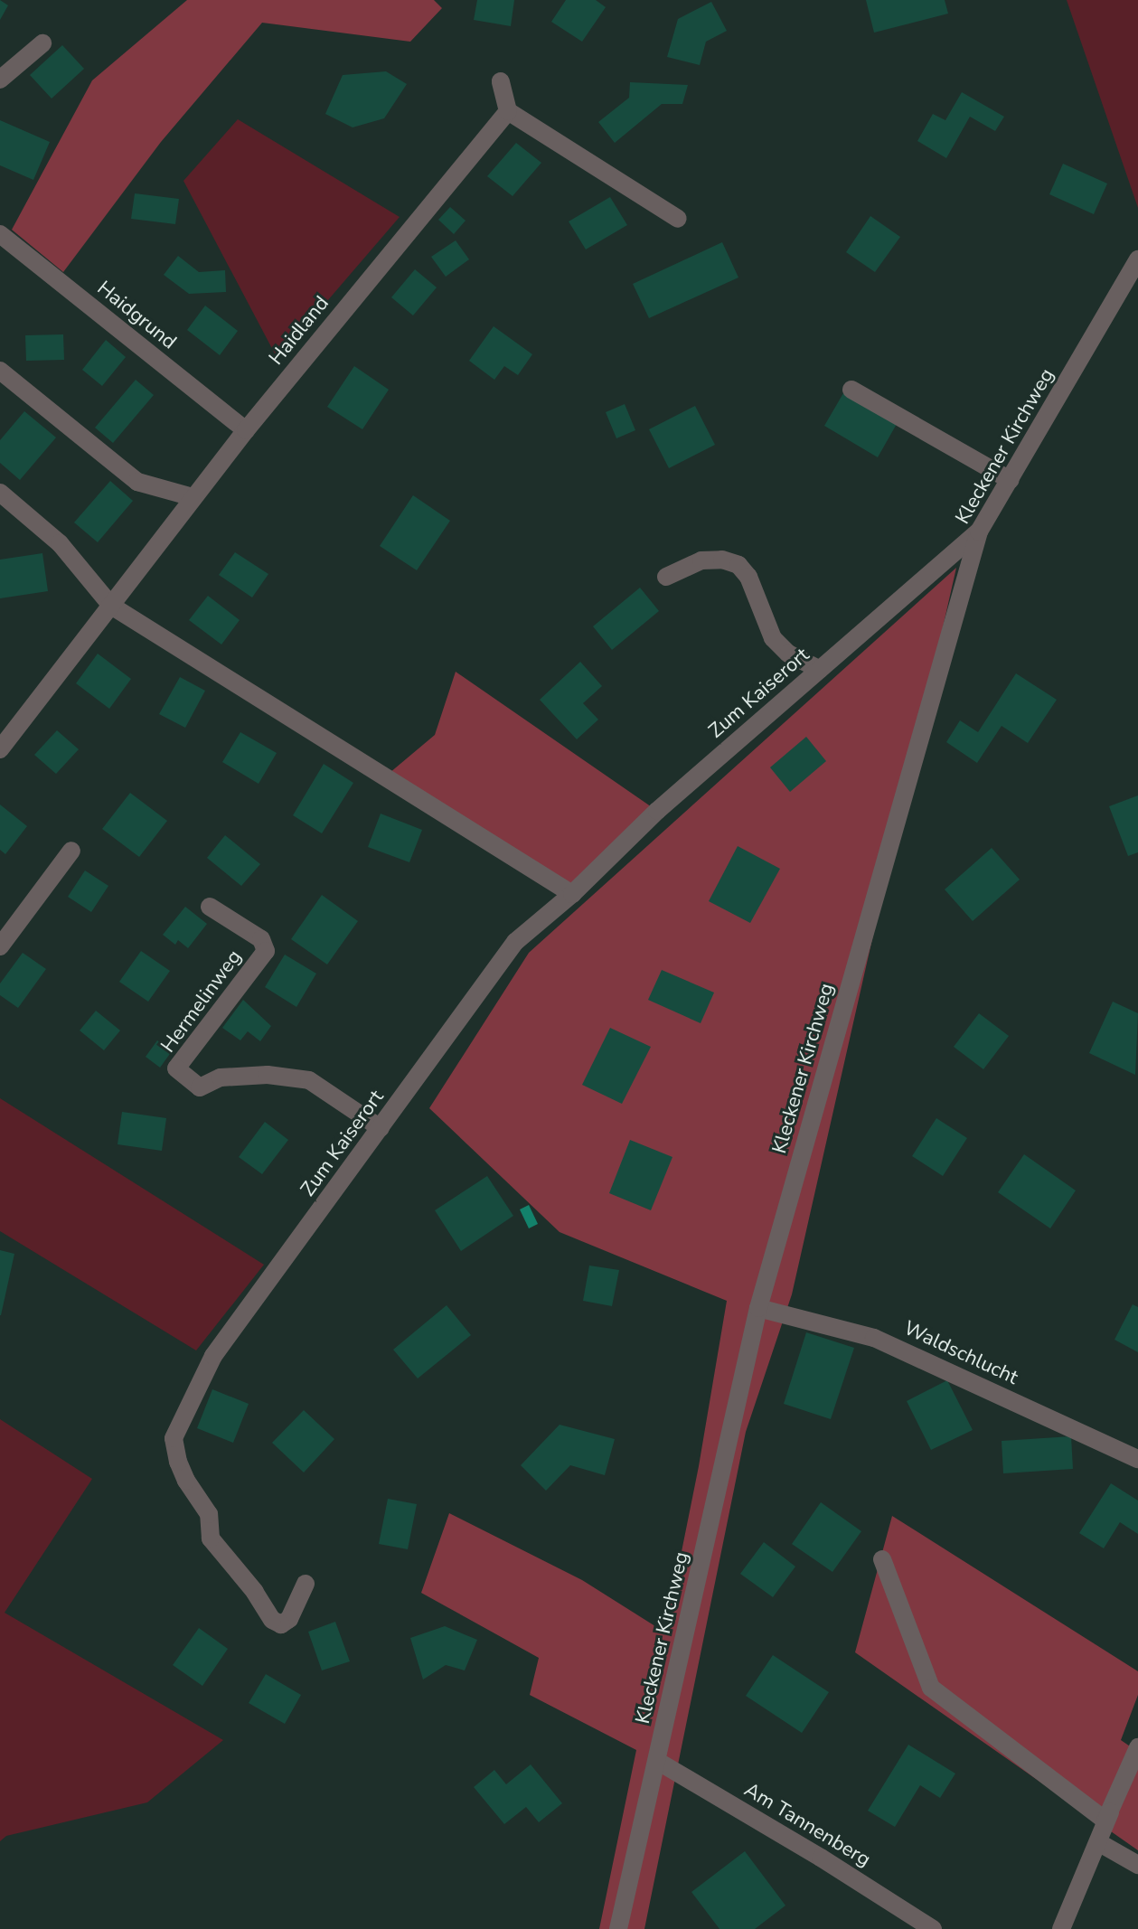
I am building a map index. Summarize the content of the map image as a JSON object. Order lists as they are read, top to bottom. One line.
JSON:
{"streets":{"street":["Haidgrund","Haidland","Kleckener Kirchweg","Zum Kaiserort","Hermelinweg","Waldschlucht","Am Tannenberg"]},"crossings":[["Haidgrund","Haidland"],["Kleckener Kirchweg","Zum Kaiserort"],["Kleckener Kirchweg","Waldschlucht"],["Kleckener Kirchweg","Am Tannenberg"],["Zum Kaiserort","Hermelinweg"]]}
